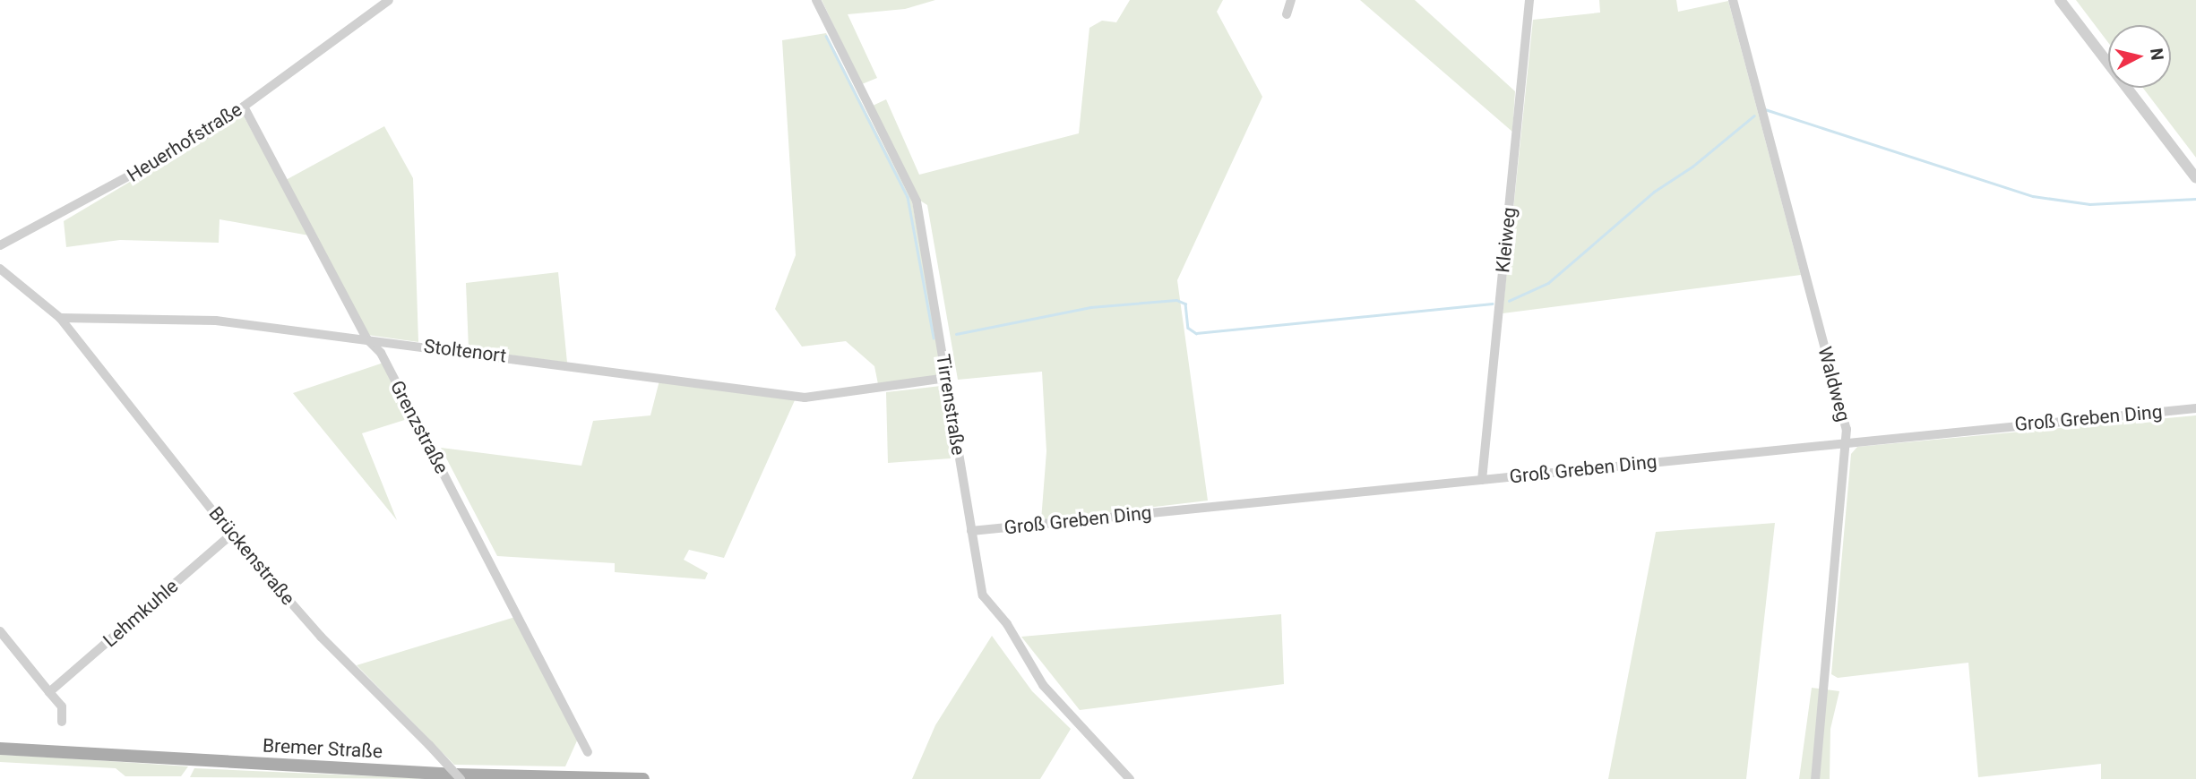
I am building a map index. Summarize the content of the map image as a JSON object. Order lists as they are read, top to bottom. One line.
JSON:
{"streets":{"main road":["Bremer Straße"],"street":["Heuerhofstraße","Kleiweg","Stoltenort","Waldweg","Tirrenstraße","Groß Greben Ding","Grenzstraße","Brückenstraße","Lehmkuhle"]},"crossings":[["Heuerhofstraße","Grenzstraße"],["Kleiweg","Groß Greben Ding"],["Stoltenort","Tirrenstraße"],["Stoltenort","Grenzstraße"],["Stoltenort","Brückenstraße"],["Waldweg","Groß Greben Ding"],["Tirrenstraße","Groß Greben Ding"],["Brückenstraße","Lehmkuhle"]],"north":"right"}
